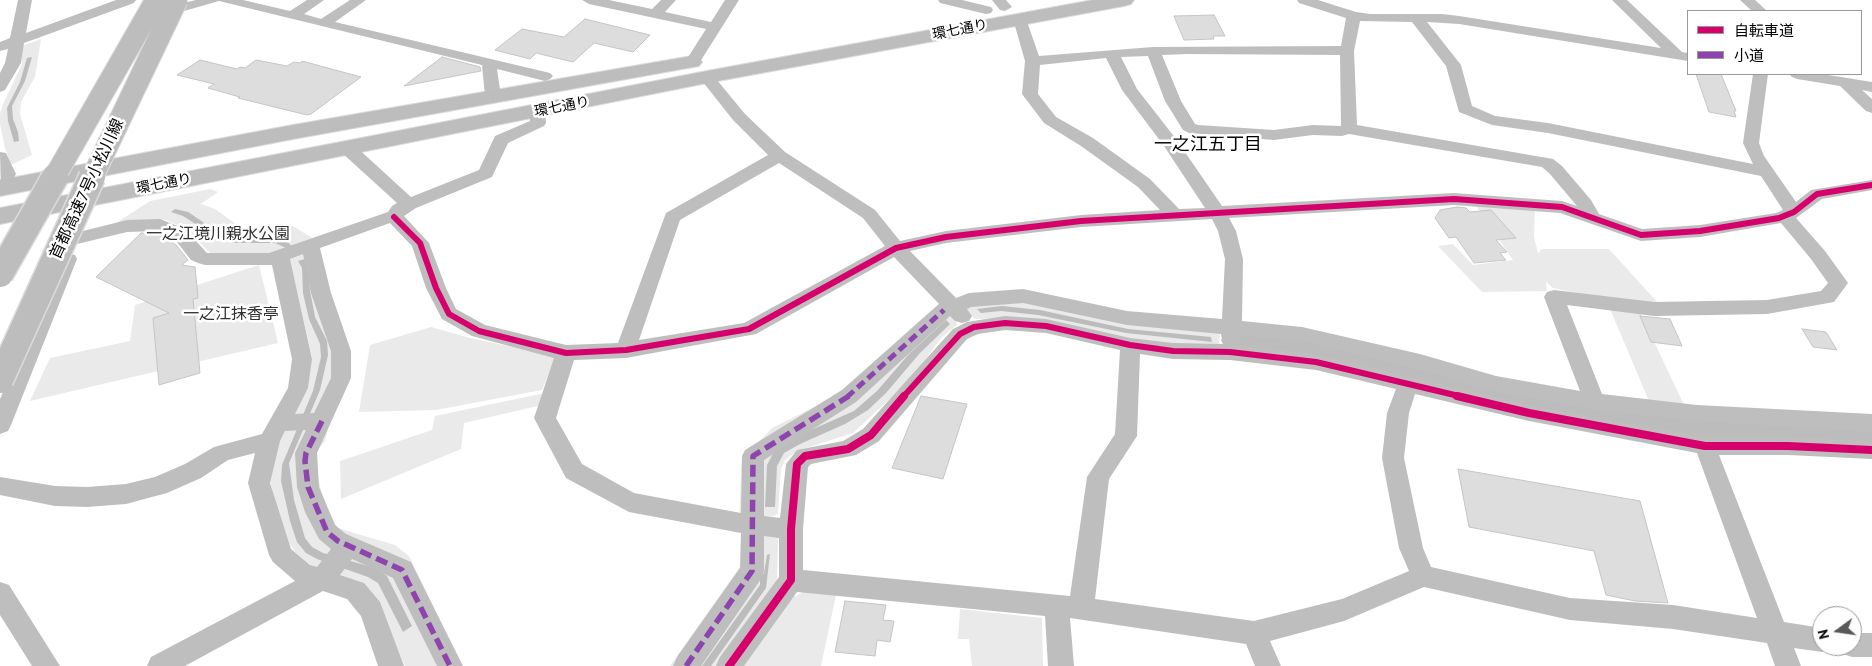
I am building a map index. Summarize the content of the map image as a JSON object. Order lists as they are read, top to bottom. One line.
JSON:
{"streets":{"main road":["環七通り","首都高速7号小松川線"]},"districts":["一之江五丁目"],"parks":["一之江境川親水公園","一之江抹香亭"],"legend":["自転車道","小道"],"north":"left"}
